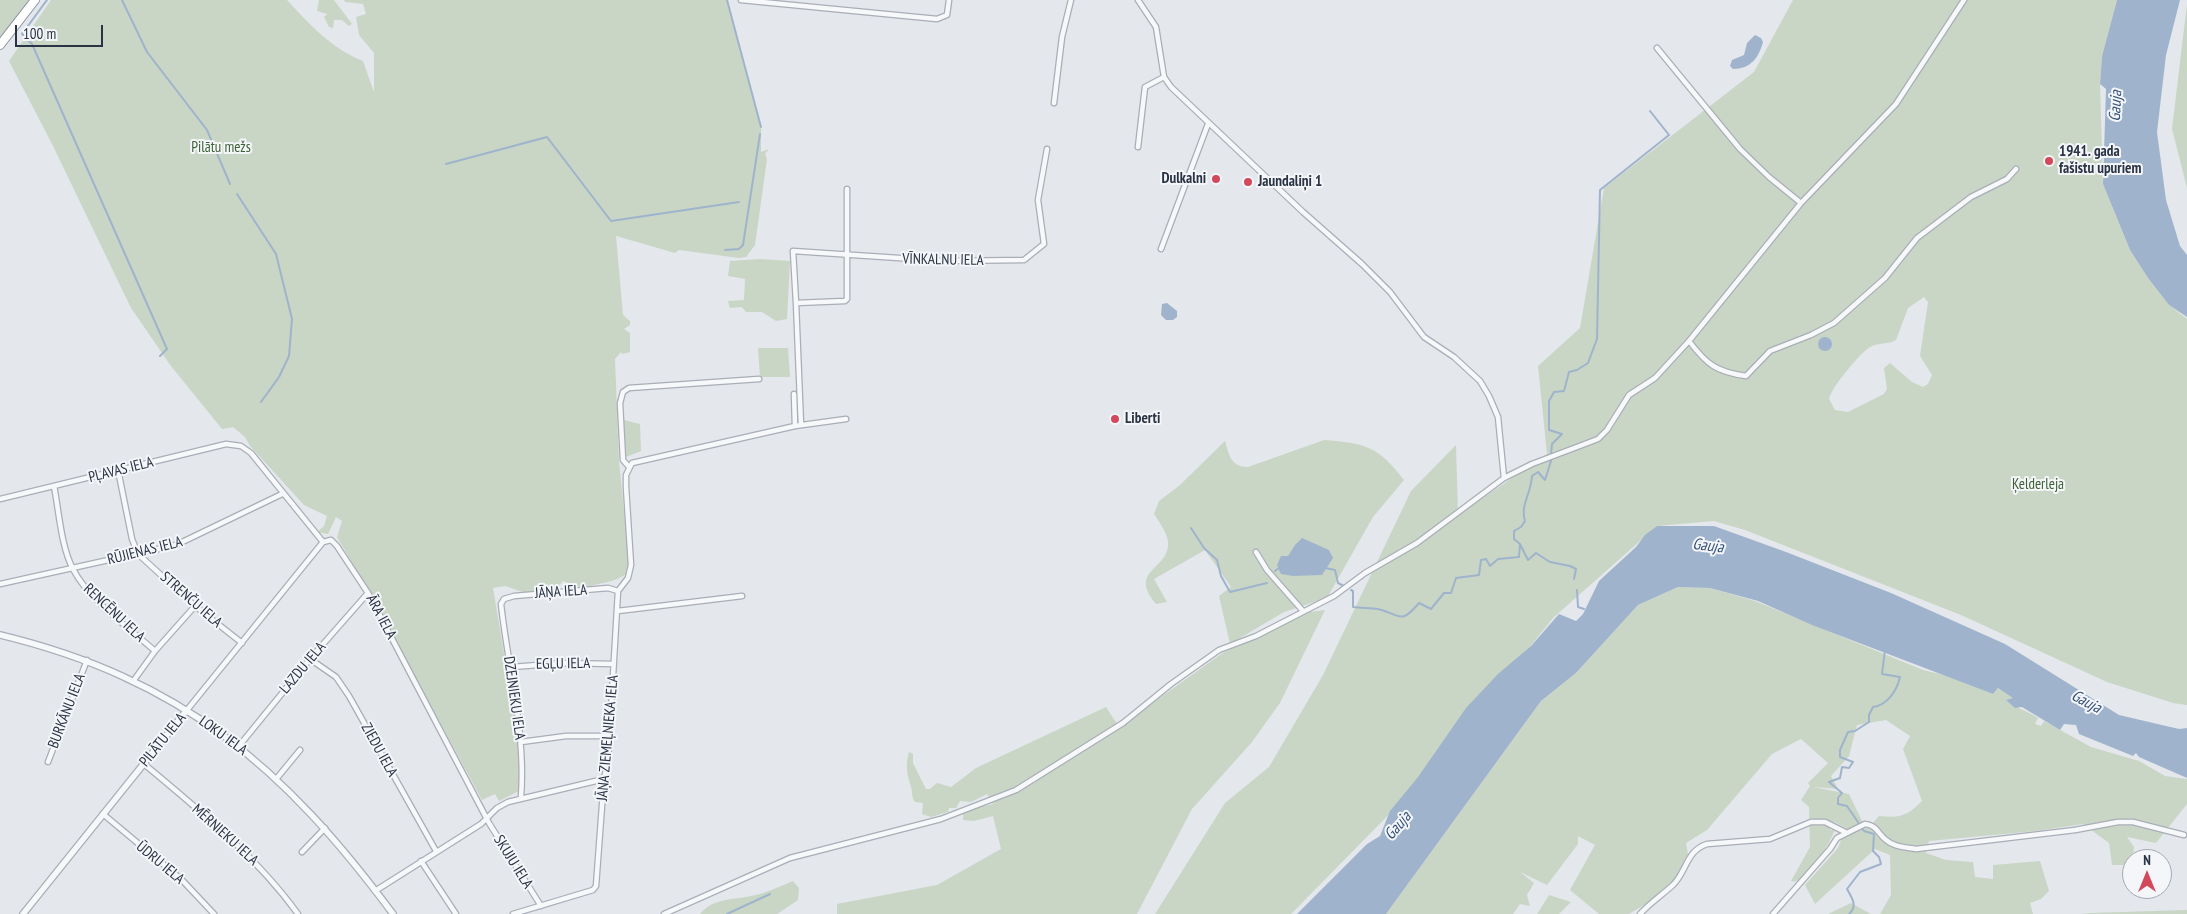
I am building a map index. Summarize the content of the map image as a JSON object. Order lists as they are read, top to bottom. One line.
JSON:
{"streets":{"street":["VĪNKALNU IELA","PĻAVAS IELA","RŪJIENAS IELA","JĀŅA IELA","STRENČU IELA","RENCĒNU IELA","ĀRA IELA","EGĻU IELA","LAZDU IELA","DZEJNIEKU IELA","BURKĀNU IELA","LOKU IELA","JĀŅA ZIEMEĻNIEKA IELA","PILĀTU IELA","ZIEDU IELA","MĒRNIEKU IELA","SKUJU IELA","ŪDRU IELA"]},"crossings":[["PĻAVAS IELA","STRENČU IELA"],["PĻAVAS IELA","RENCĒNU IELA"],["PĻAVAS IELA","ĀRA IELA"],["RŪJIENAS IELA","STRENČU IELA"],["RŪJIENAS IELA","RENCĒNU IELA"],["RŪJIENAS IELA","ĀRA IELA"],["JĀŅA IELA","DZEJNIEKU IELA"],["JĀŅA IELA","JĀŅA ZIEMEĻNIEKA IELA"],["STRENČU IELA","PILĀTU IELA"],["ĀRA IELA","LAZDU IELA"],["ĀRA IELA","PILĀTU IELA"],["ĀRA IELA","SKUJU IELA"],["EGĻU IELA","DZEJNIEKU IELA"],["EGĻU IELA","JĀŅA ZIEMEĻNIEKA IELA"],["LAZDU IELA","LOKU IELA"],["LAZDU IELA","ZIEDU IELA"],["BURKĀNU IELA","LOKU IELA"],["LOKU IELA","PILĀTU IELA"],["JĀŅA ZIEMEĻNIEKA IELA","SKUJU IELA"],["PILĀTU IELA","MĒRNIEKU IELA"],["PILĀTU IELA","ŪDRU IELA"]],"water":["Gauja"],"parks":["Pilātu mežs","Ķelderleja"],"places":["1941. gada fašistu upuriem","Dulkalni","Jaundaliņi 1","Liberti"],"scale_bar":"100 m","north":"top"}
